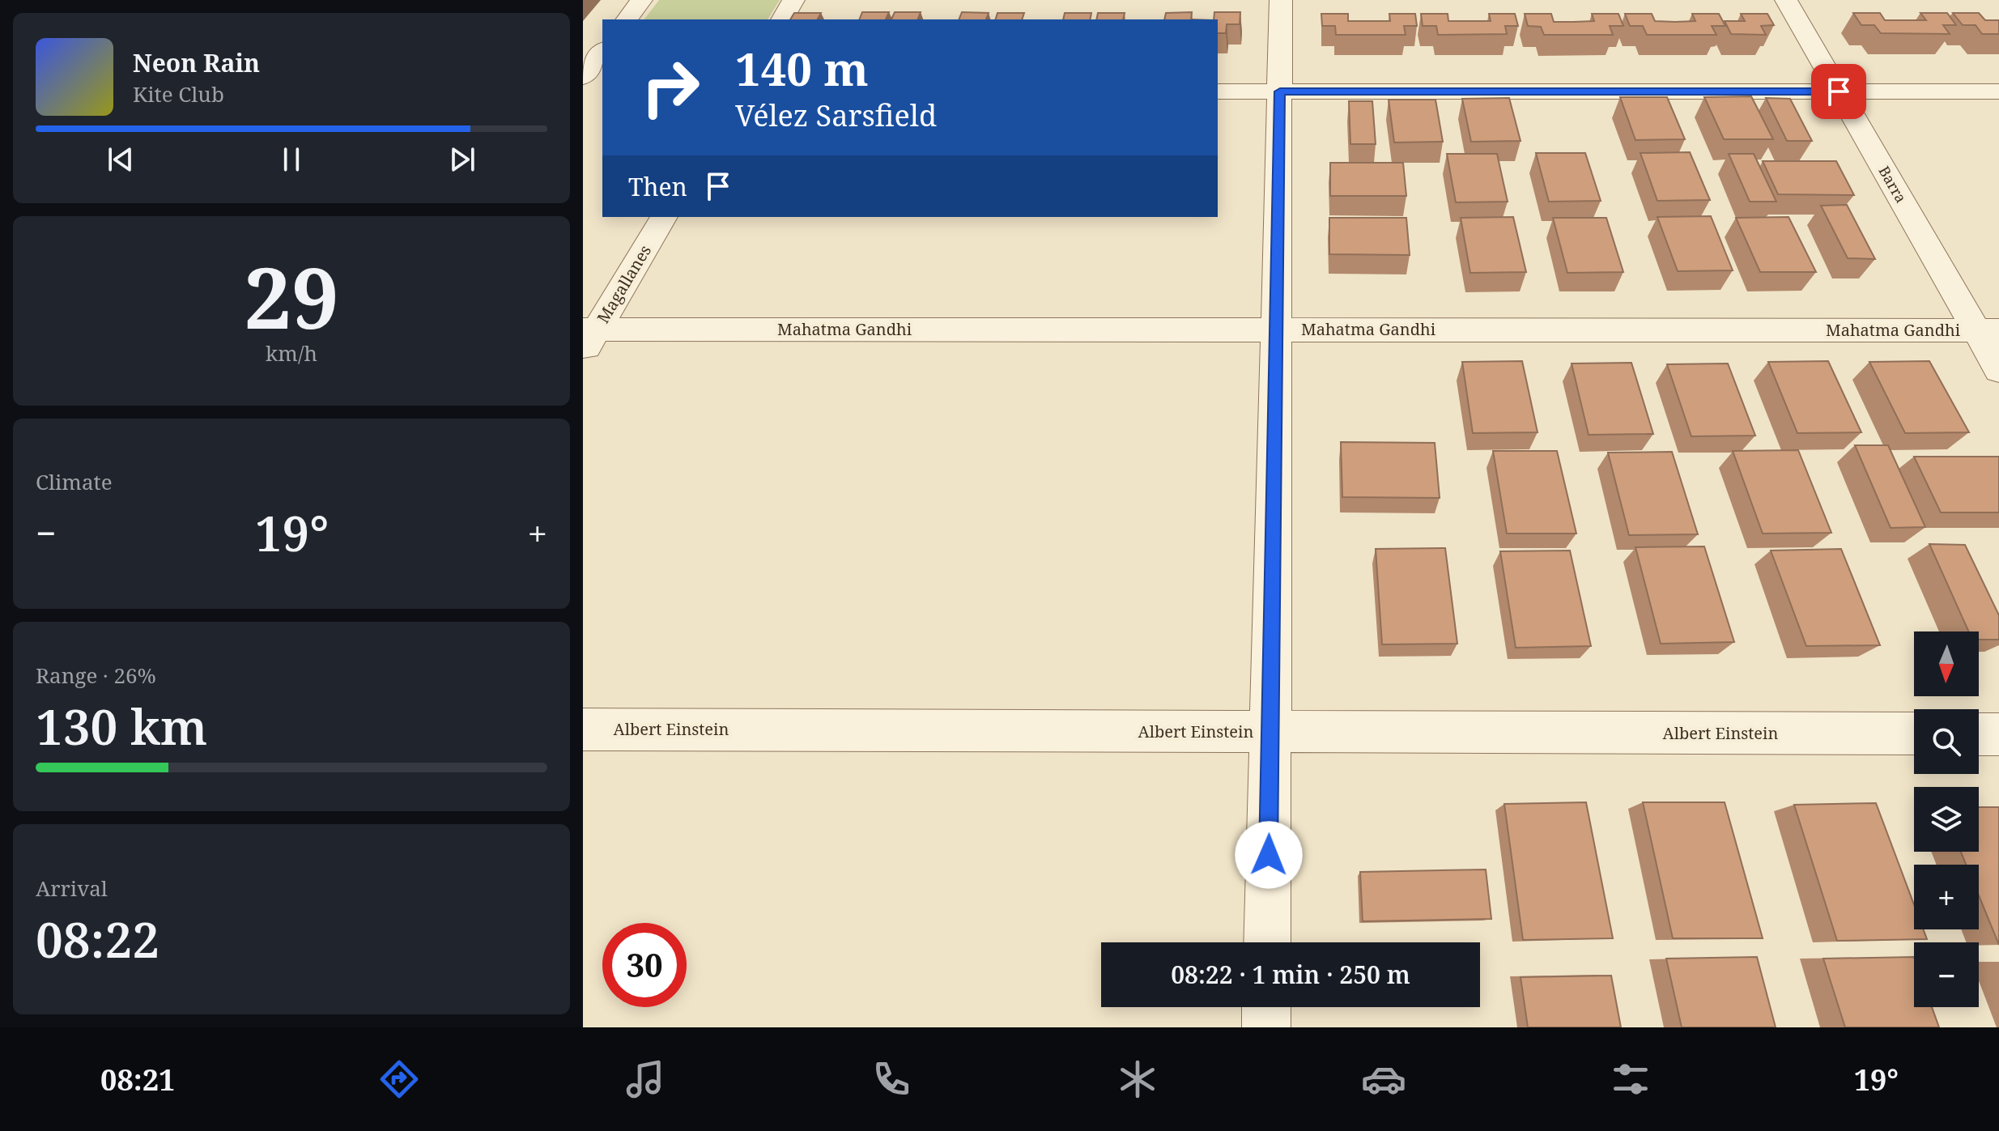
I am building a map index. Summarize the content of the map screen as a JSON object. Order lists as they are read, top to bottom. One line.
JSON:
{"streets":{"street":["Barra","Magallanes","Mahatma Gandhi","Albert Einstein"]},"crossings":[["Barra","Mahatma Gandhi"],["Magallanes","Mahatma Gandhi"]],"north":"bottom","page":{"turn":["140 m","Vélez Sarsfield"],"song":["Neon Rain","Kite Club"],"then":"Then","tile":[["29","km/h"],"Climate",["Range · 26%","130 km"],["Arrival","08:22"]],"heat":["−","19°","+"],"map_buttons":["+","−"],"limit":"30","trip":"08:22 · 1 min · 250 m","tabs":["08:21","19°"]}}
